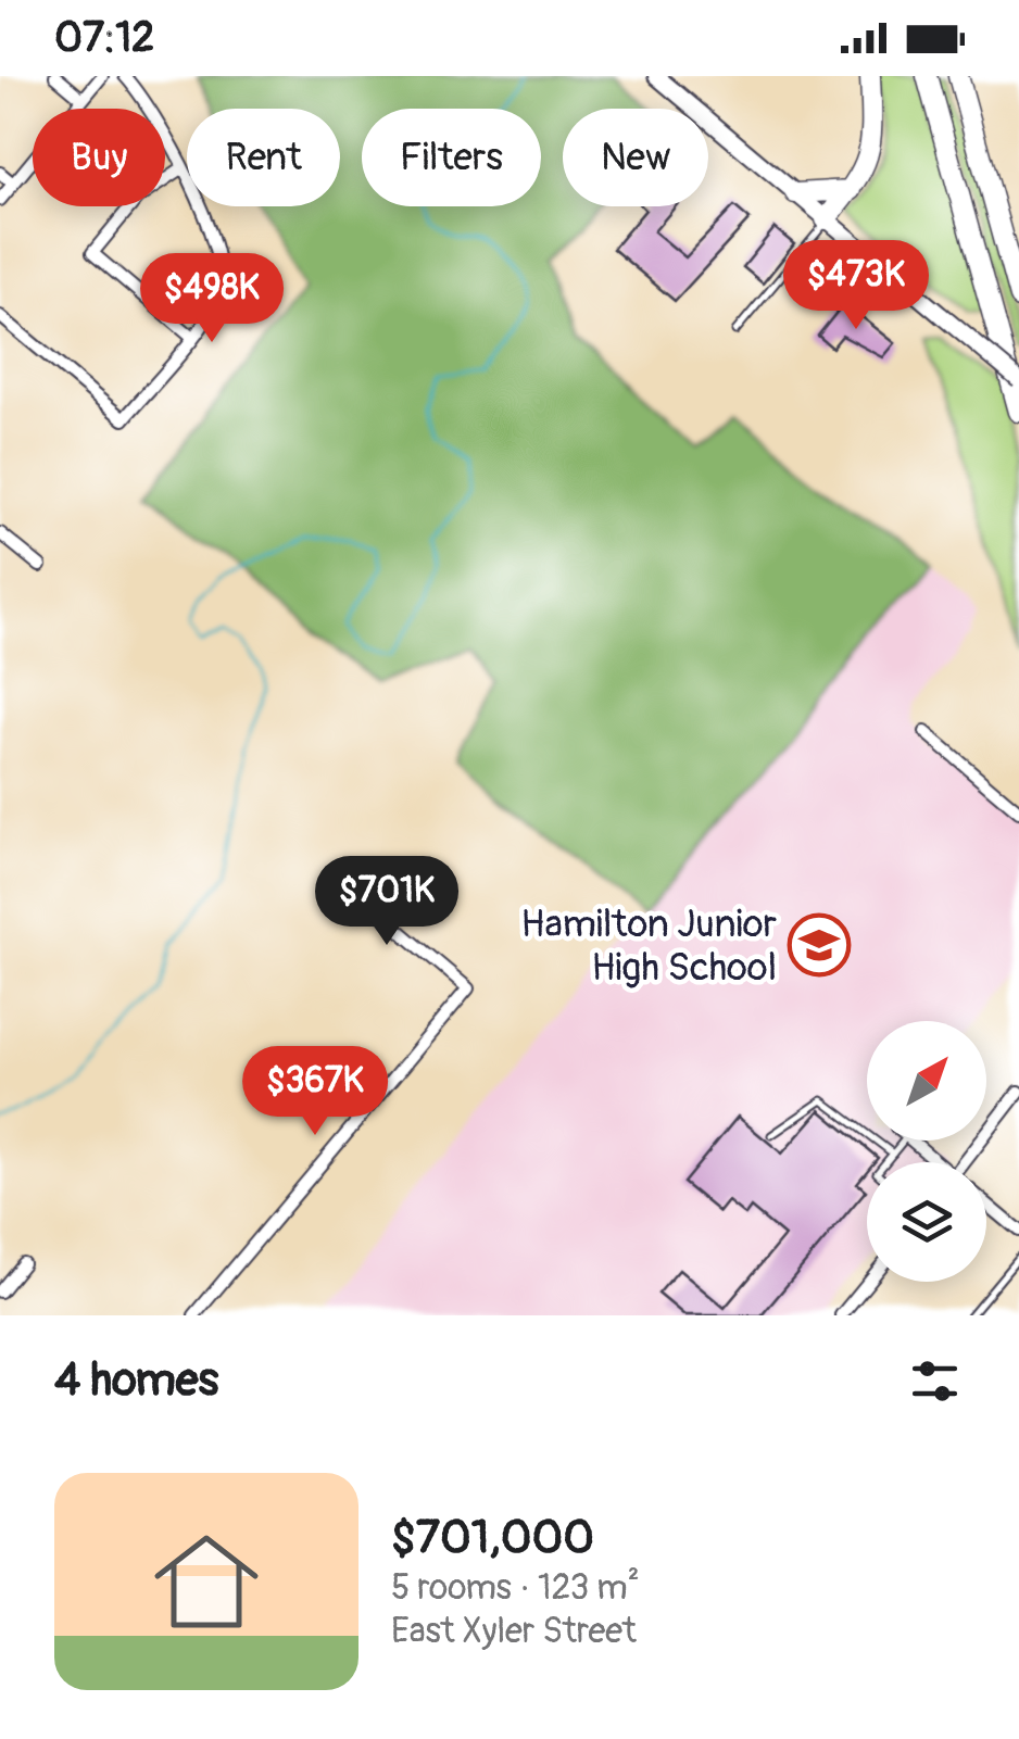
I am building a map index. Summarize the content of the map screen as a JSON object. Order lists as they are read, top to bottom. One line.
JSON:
{"places":{"school or university":["Hamilton Junior High School"]},"north":"top right","page":{"status":"07:12","chip":["Buy","Rent","Filters","New"],"price":["$473K","$498K","$701K","$367K"],"heading":"4 homes","list":[{"name":"$701,000","note":"5 rooms · 123 m² · East Xyler Street"}]}}
